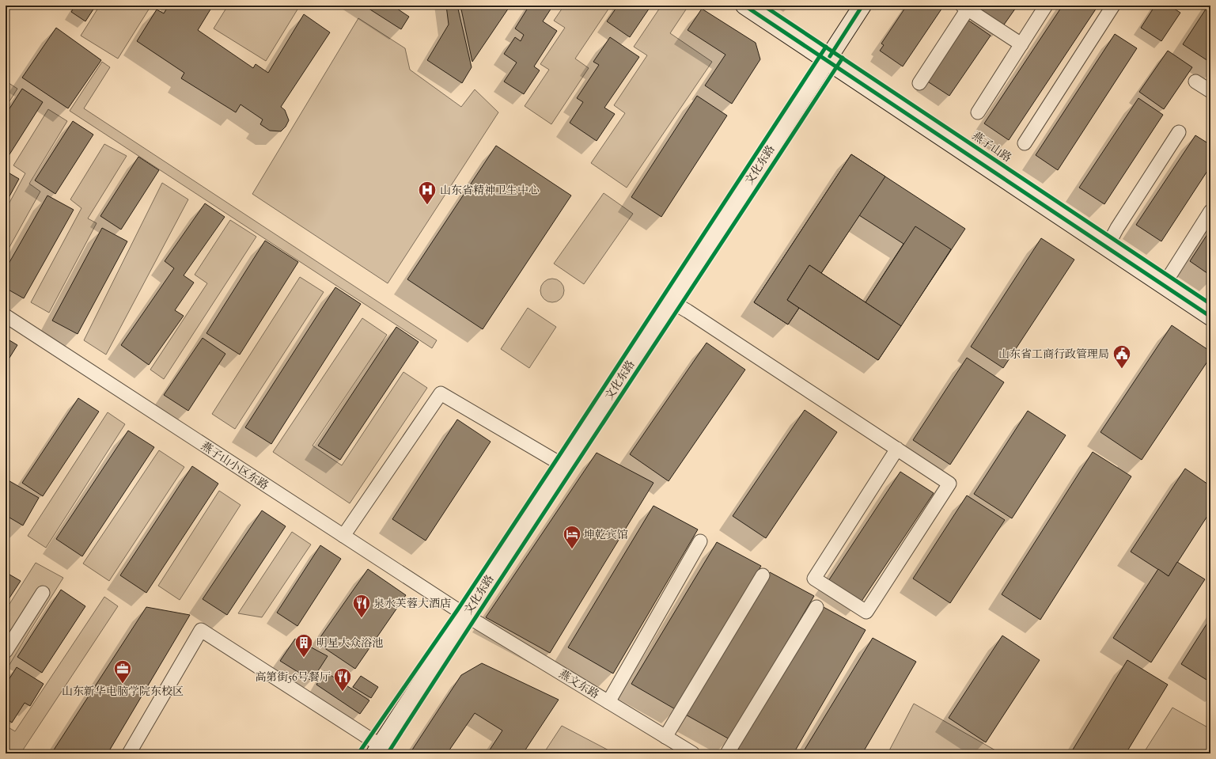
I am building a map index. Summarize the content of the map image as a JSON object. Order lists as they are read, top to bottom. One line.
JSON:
{"streets":{"street":["燕子山路","文化东路","燕子山小区东路","燕文东路"]},"crossings":[["燕子山路","文化东路"],["文化东路","燕子山小区东路"],["文化东路","燕文东路"],["燕子山小区东路","燕文东路"]],"places":{"hospital":["山东省精神卫生中心"],"public building":["山东省工商行政管理局"],"hotel":["坤乾宾馆"],"restaurant":["泉水芙蓉大酒店","高第街56号餐厅"],"building":["明星大众浴池"],"office":["山东新华电脑学院东校区"]}}
